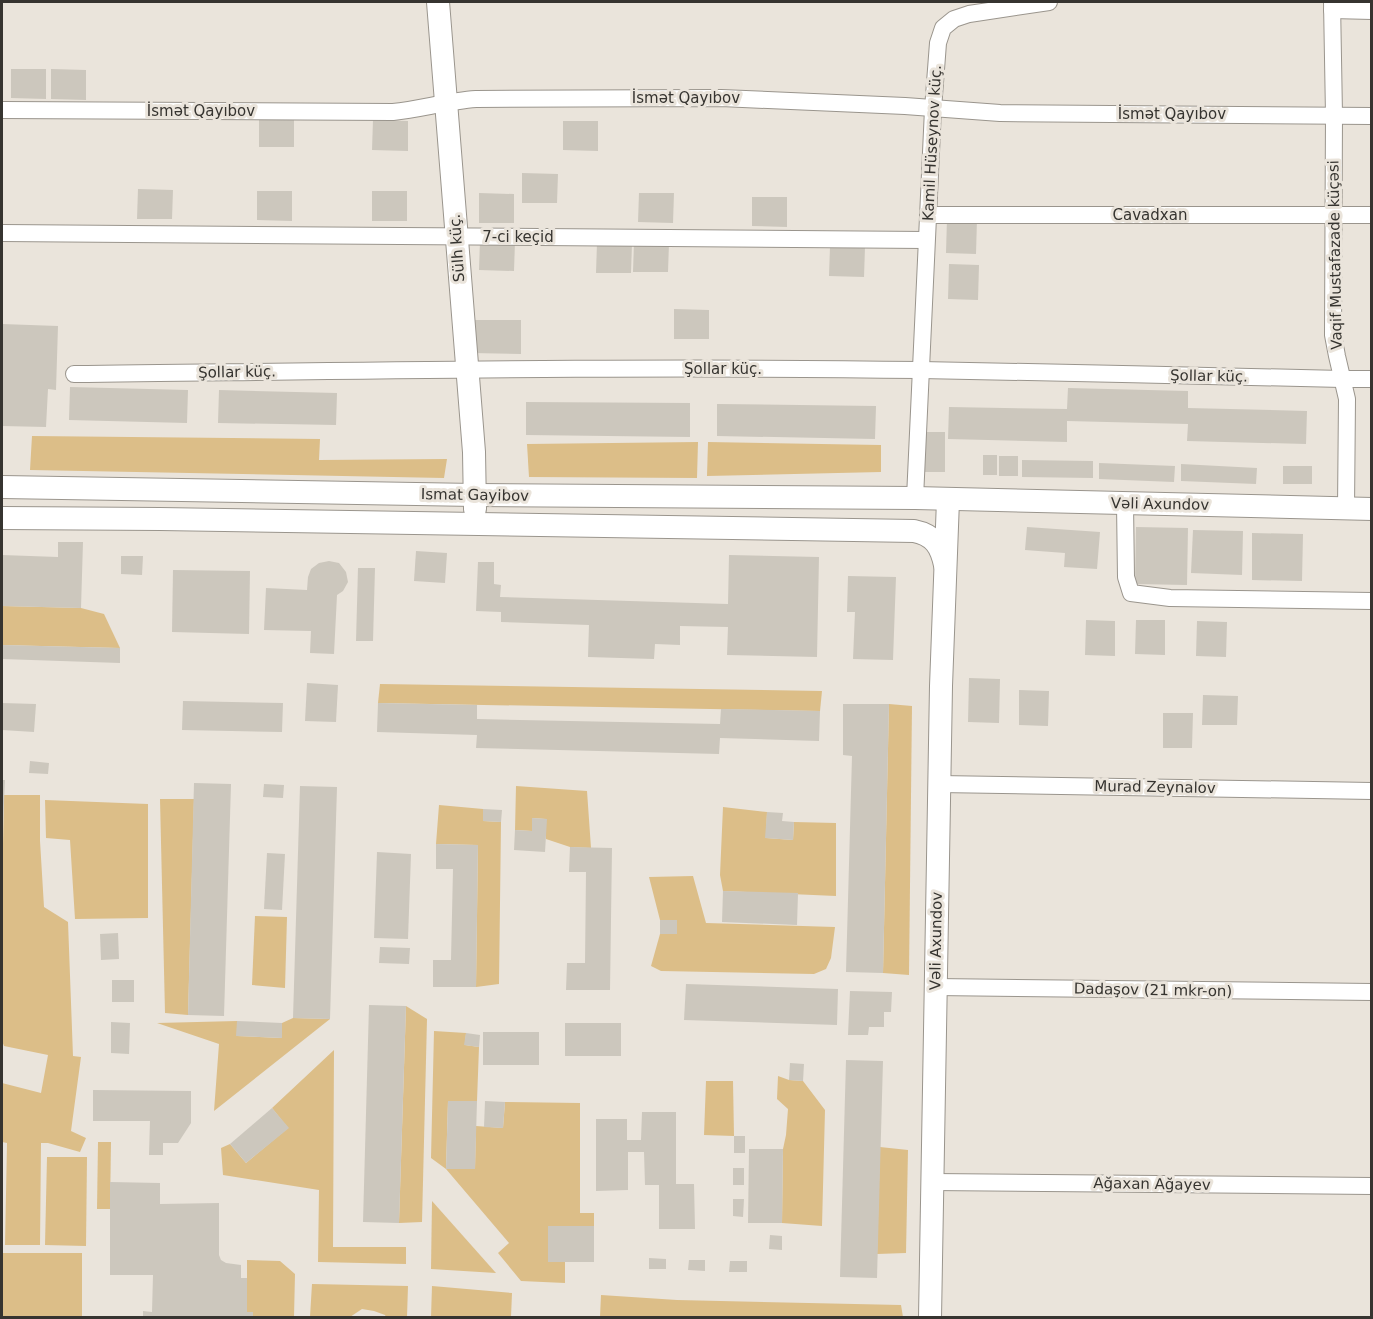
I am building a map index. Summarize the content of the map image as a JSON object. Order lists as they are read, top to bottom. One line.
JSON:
{"streets":{"street":["İsmət Qayıbov","Kamil Hüseynov küç.","Cavadxan","7-ci keçid","Sülh küç.","Vaqif Mustafazade küçəsi","Şollar küç.","Ismat Gayibov","Vəli Axundov","Murad Zeynalov","Dadaşov (21 mkr-on)","Ağaxan Ağayev"]},"crossings":[["İsmət Qayıbov","Kamil Hüseynov küç."],["İsmət Qayıbov","Sülh küç."],["İsmət Qayıbov","Vaqif Mustafazade küçəsi"],["Kamil Hüseynov küç.","Cavadxan"],["Kamil Hüseynov küç.","7-ci keçid"],["Kamil Hüseynov küç.","Şollar küç."],["Kamil Hüseynov küç.","Ismat Gayibov"],["Cavadxan","Vaqif Mustafazade küçəsi"],["7-ci keçid","Sülh küç."],["Sülh küç.","Şollar küç."],["Sülh küç.","Ismat Gayibov"],["Vaqif Mustafazade küçəsi","Şollar küç."],["Vaqif Mustafazade küçəsi","Vəli Axundov"],["Ismat Gayibov","Vəli Axundov"],["Vəli Axundov","Murad Zeynalov"],["Vəli Axundov","Dadaşov (21 mkr-on)"],["Vəli Axundov","Ağaxan Ağayev"]]}
